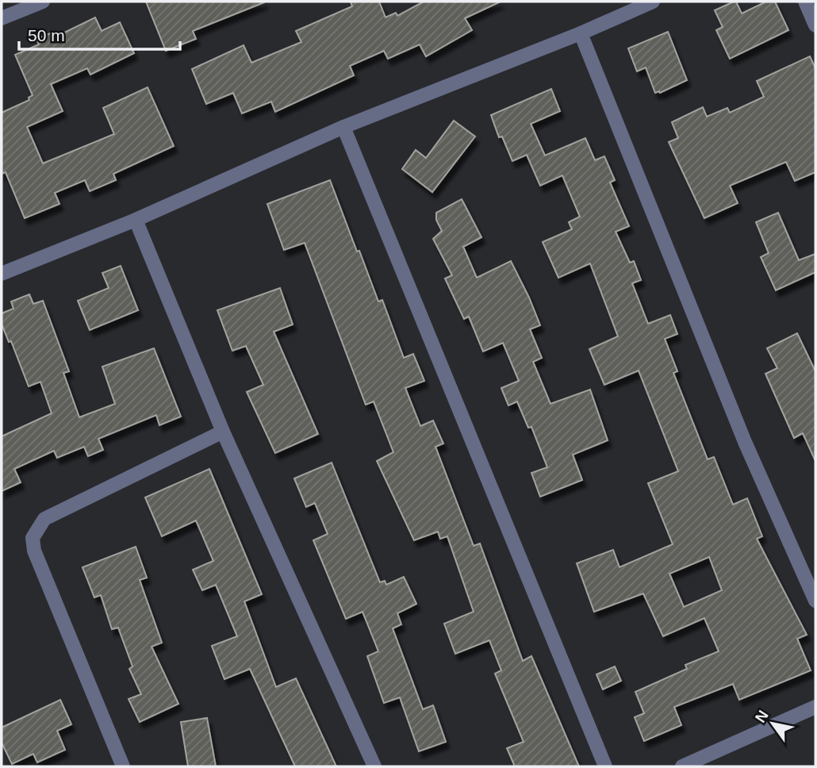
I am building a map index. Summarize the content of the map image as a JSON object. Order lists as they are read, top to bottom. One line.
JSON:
{"scale_bar":"50 m","north":"top left"}
